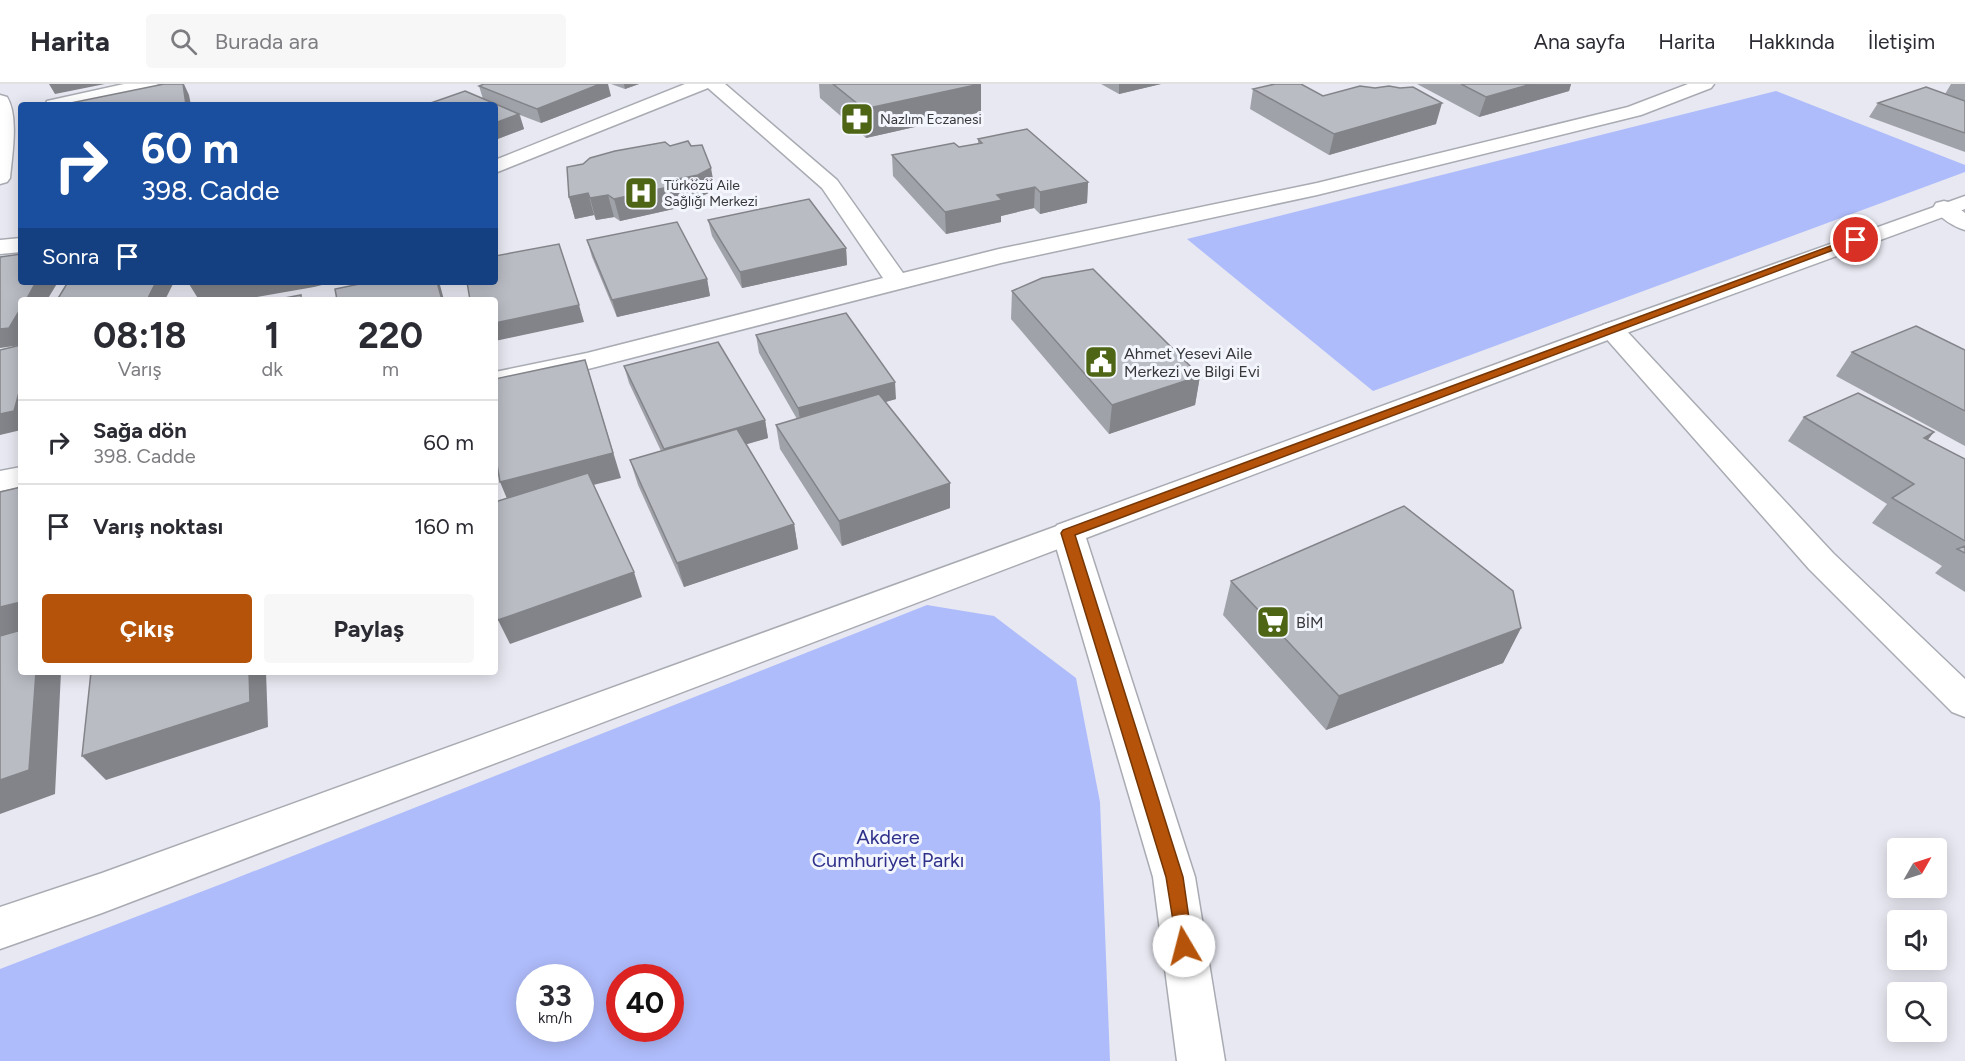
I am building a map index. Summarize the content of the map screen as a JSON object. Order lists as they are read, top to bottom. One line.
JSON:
{"parks":["Akdere Cumhuriyet Parkı"],"places":{"pharmacy":["Nazlım Eczanesi"],"hospital":["Türközü Aile Sağlığı Merkezi"],"public building":["Ahmet Yesevi Aile Merkezi ve Bilgi Evi"],"supermarket":["BİM"]},"north":"top right","page":{"header":"Harita","search":"Burada ara","nav":["Ana sayfa","Harita","Hakkında","İletişim"],"turn":["60 m","398. Cadde"],"then":"Sonra","eta":["08:18","Varış","1","dk","220","m"],"list":[{"name":"Sağa dön","note":"398. Cadde","value":"60 m"},{"name":"Varış noktası","value":"160 m"}],"buttons":["Çıkış","Paylaş"],"speed":"33 km/h","limit":"40"}}
